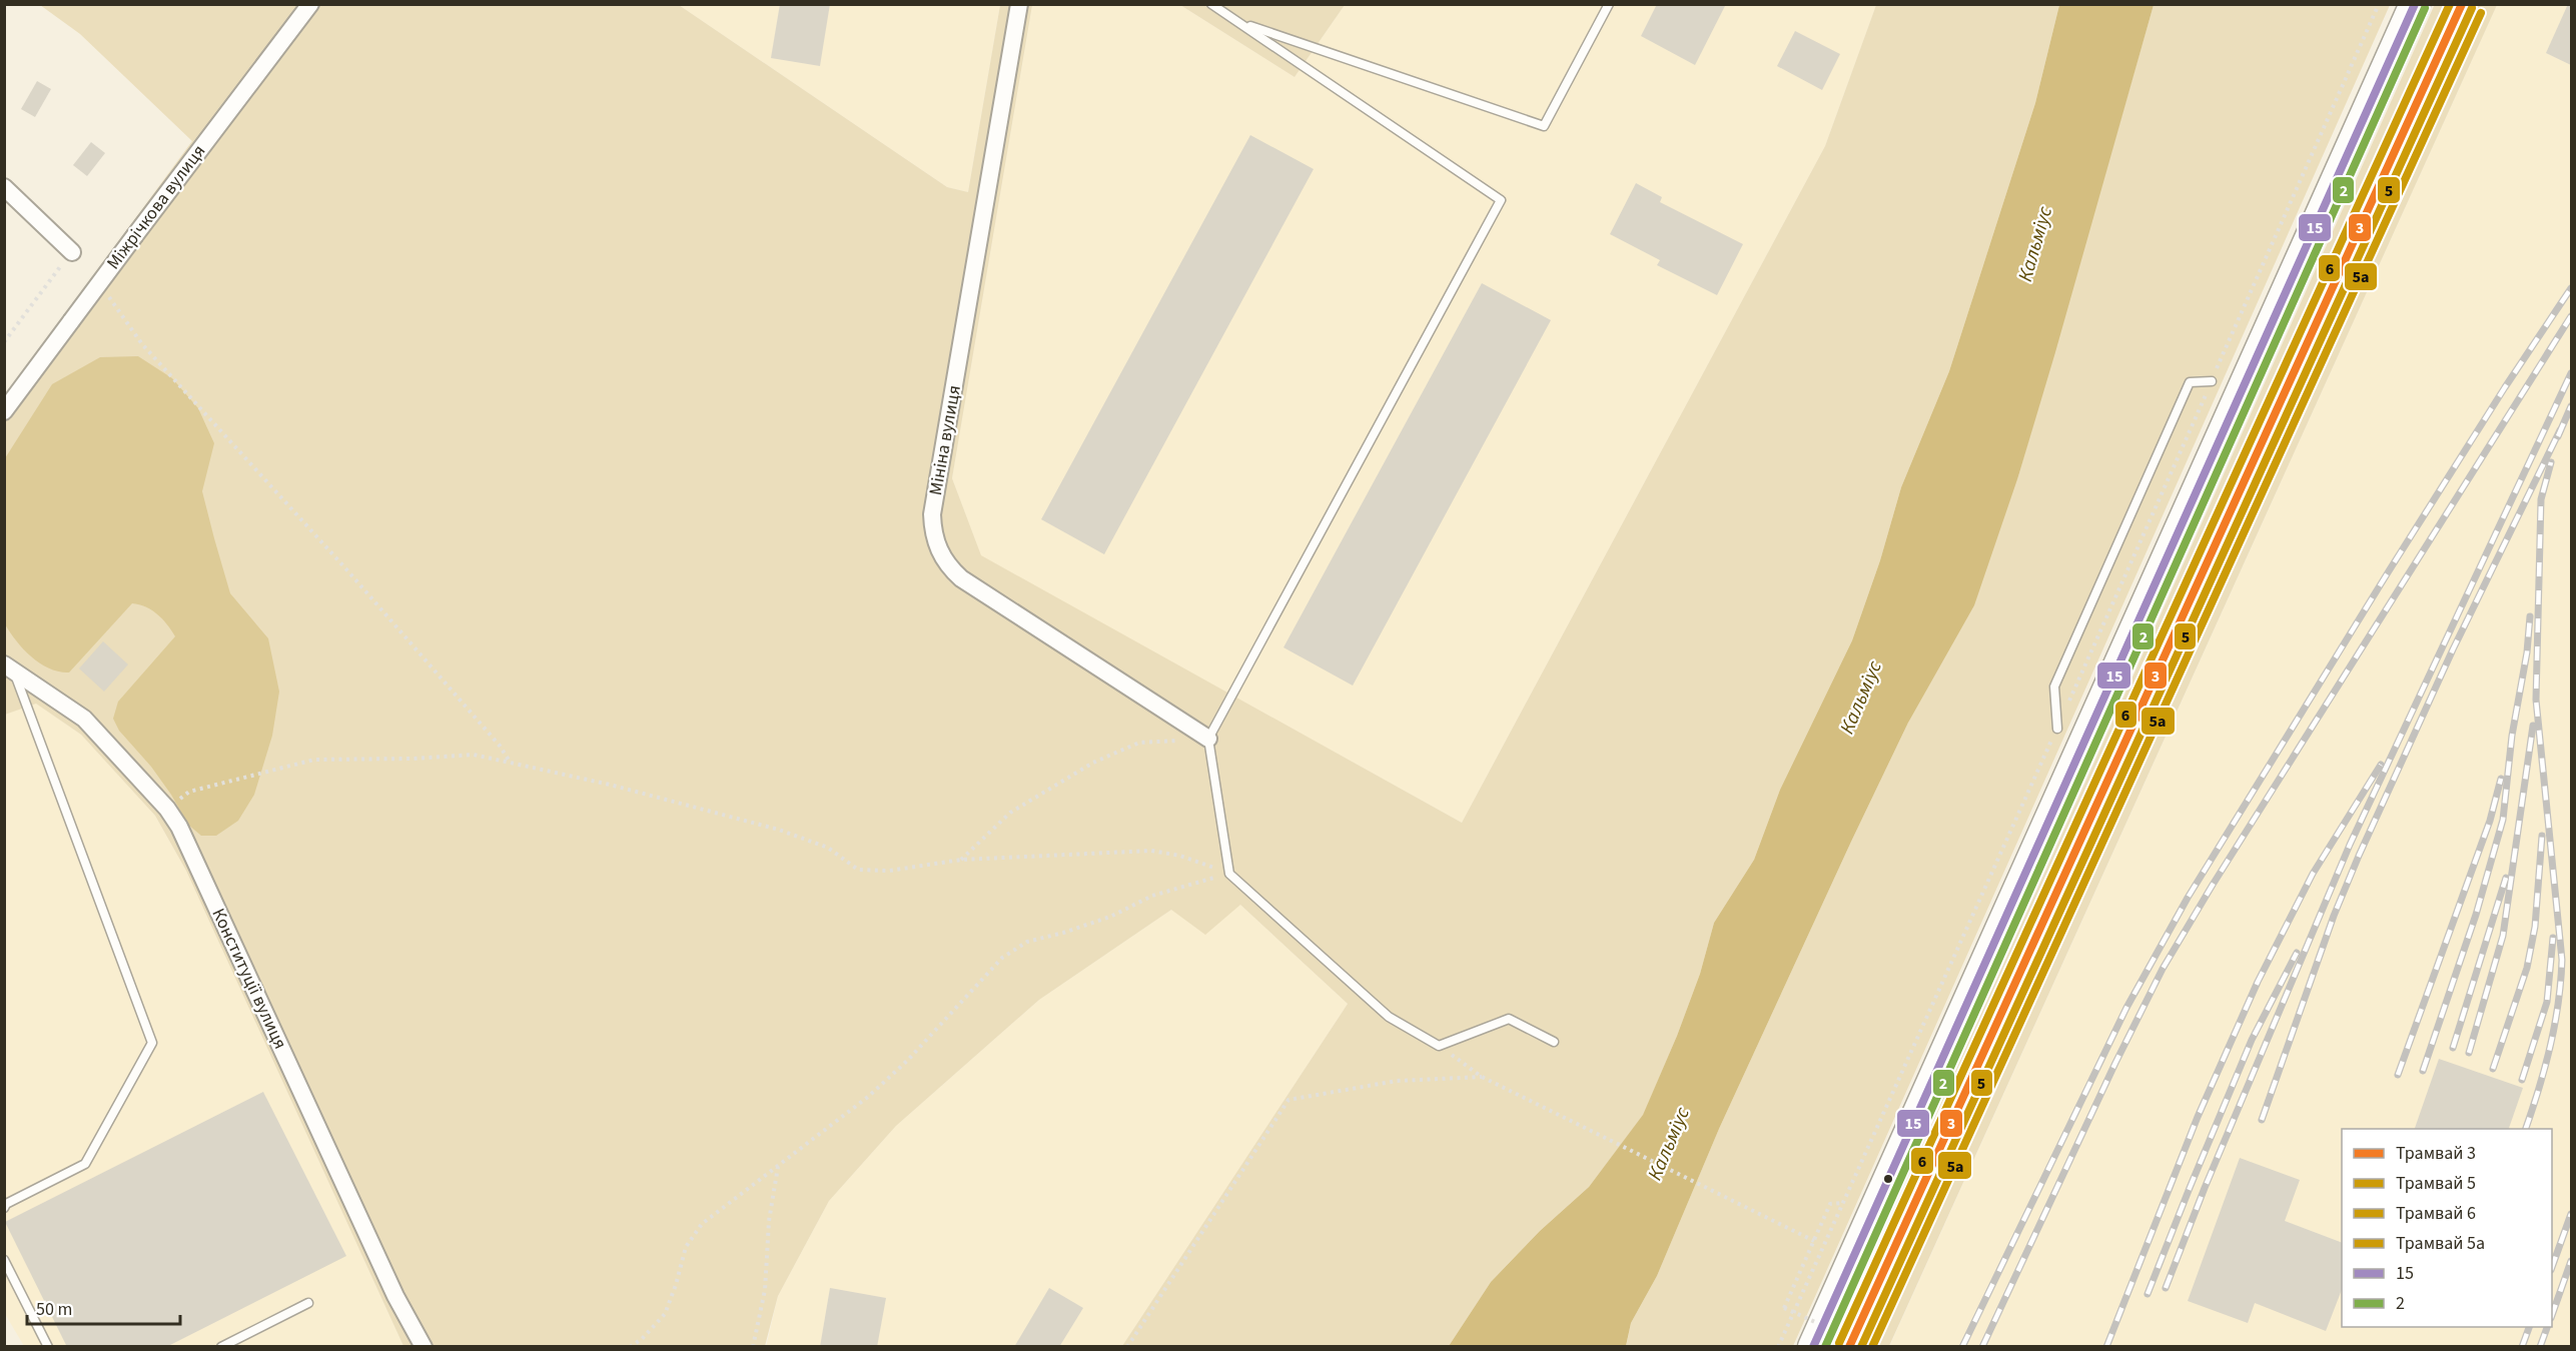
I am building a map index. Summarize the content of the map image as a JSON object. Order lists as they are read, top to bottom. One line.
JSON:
{"streets":{"street":["Міжрічкова вулиця","Мініна вулиця","Конституції вулиця"]},"water":["Кальміус"],"lines":["tram line 3","tram line 6","transit line 15","tram line 5","transit line 2","tram line 5а"],"legend":["Трамвай 3","Трамвай 5","Трамвай 6","Трамвай 5а","15","2"],"scale_bar":"50 m"}
